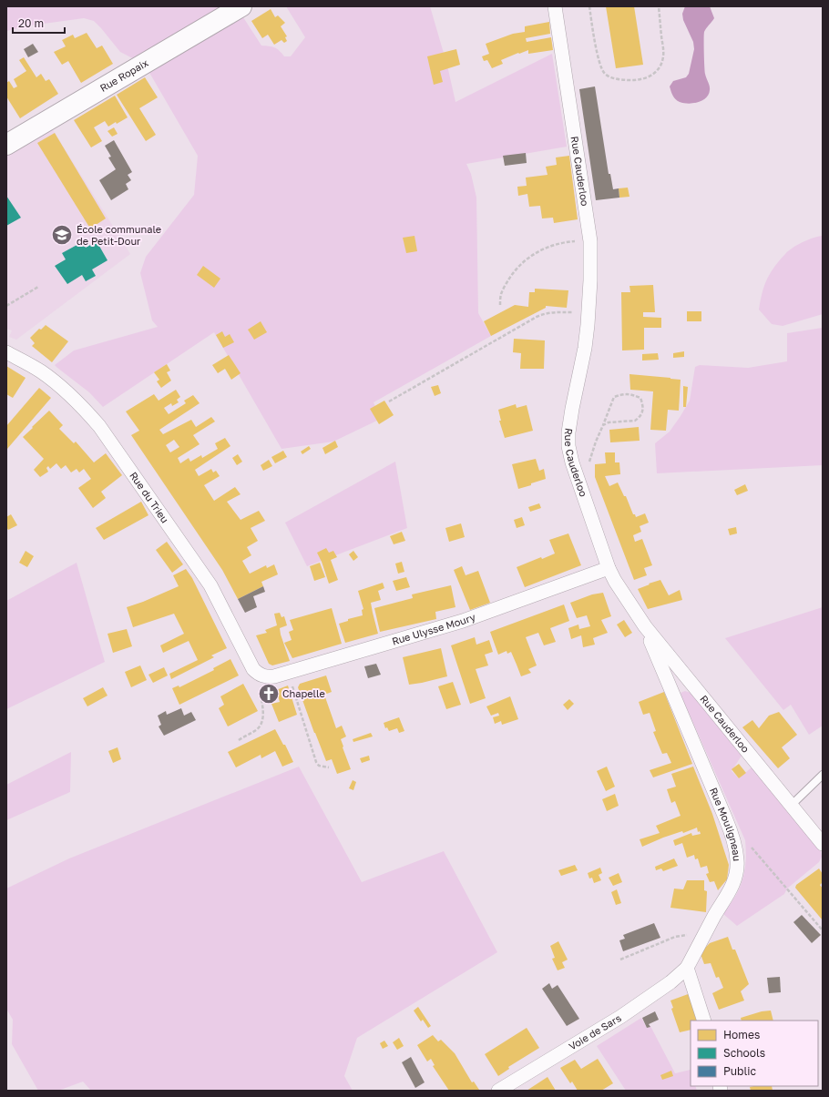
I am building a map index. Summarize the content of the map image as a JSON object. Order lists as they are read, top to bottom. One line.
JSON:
{"streets":{"street":["Rue Ropaix","Rue Cauderloo","Rue du Trieu","Rue Ulysse Moury","Rue Mouligneau","Voie de Sars"]},"crossings":[["Rue Cauderloo","Rue Ulysse Moury"],["Rue Cauderloo","Rue Mouligneau"],["Rue du Trieu","Rue Ulysse Moury"],["Rue Mouligneau","Voie de Sars"]],"places":{"school or university":["École communale de Petit-Dour"],"church":["Chapelle"]},"legend":["Homes","Schools","Public"],"scale_bar":"20 m"}
